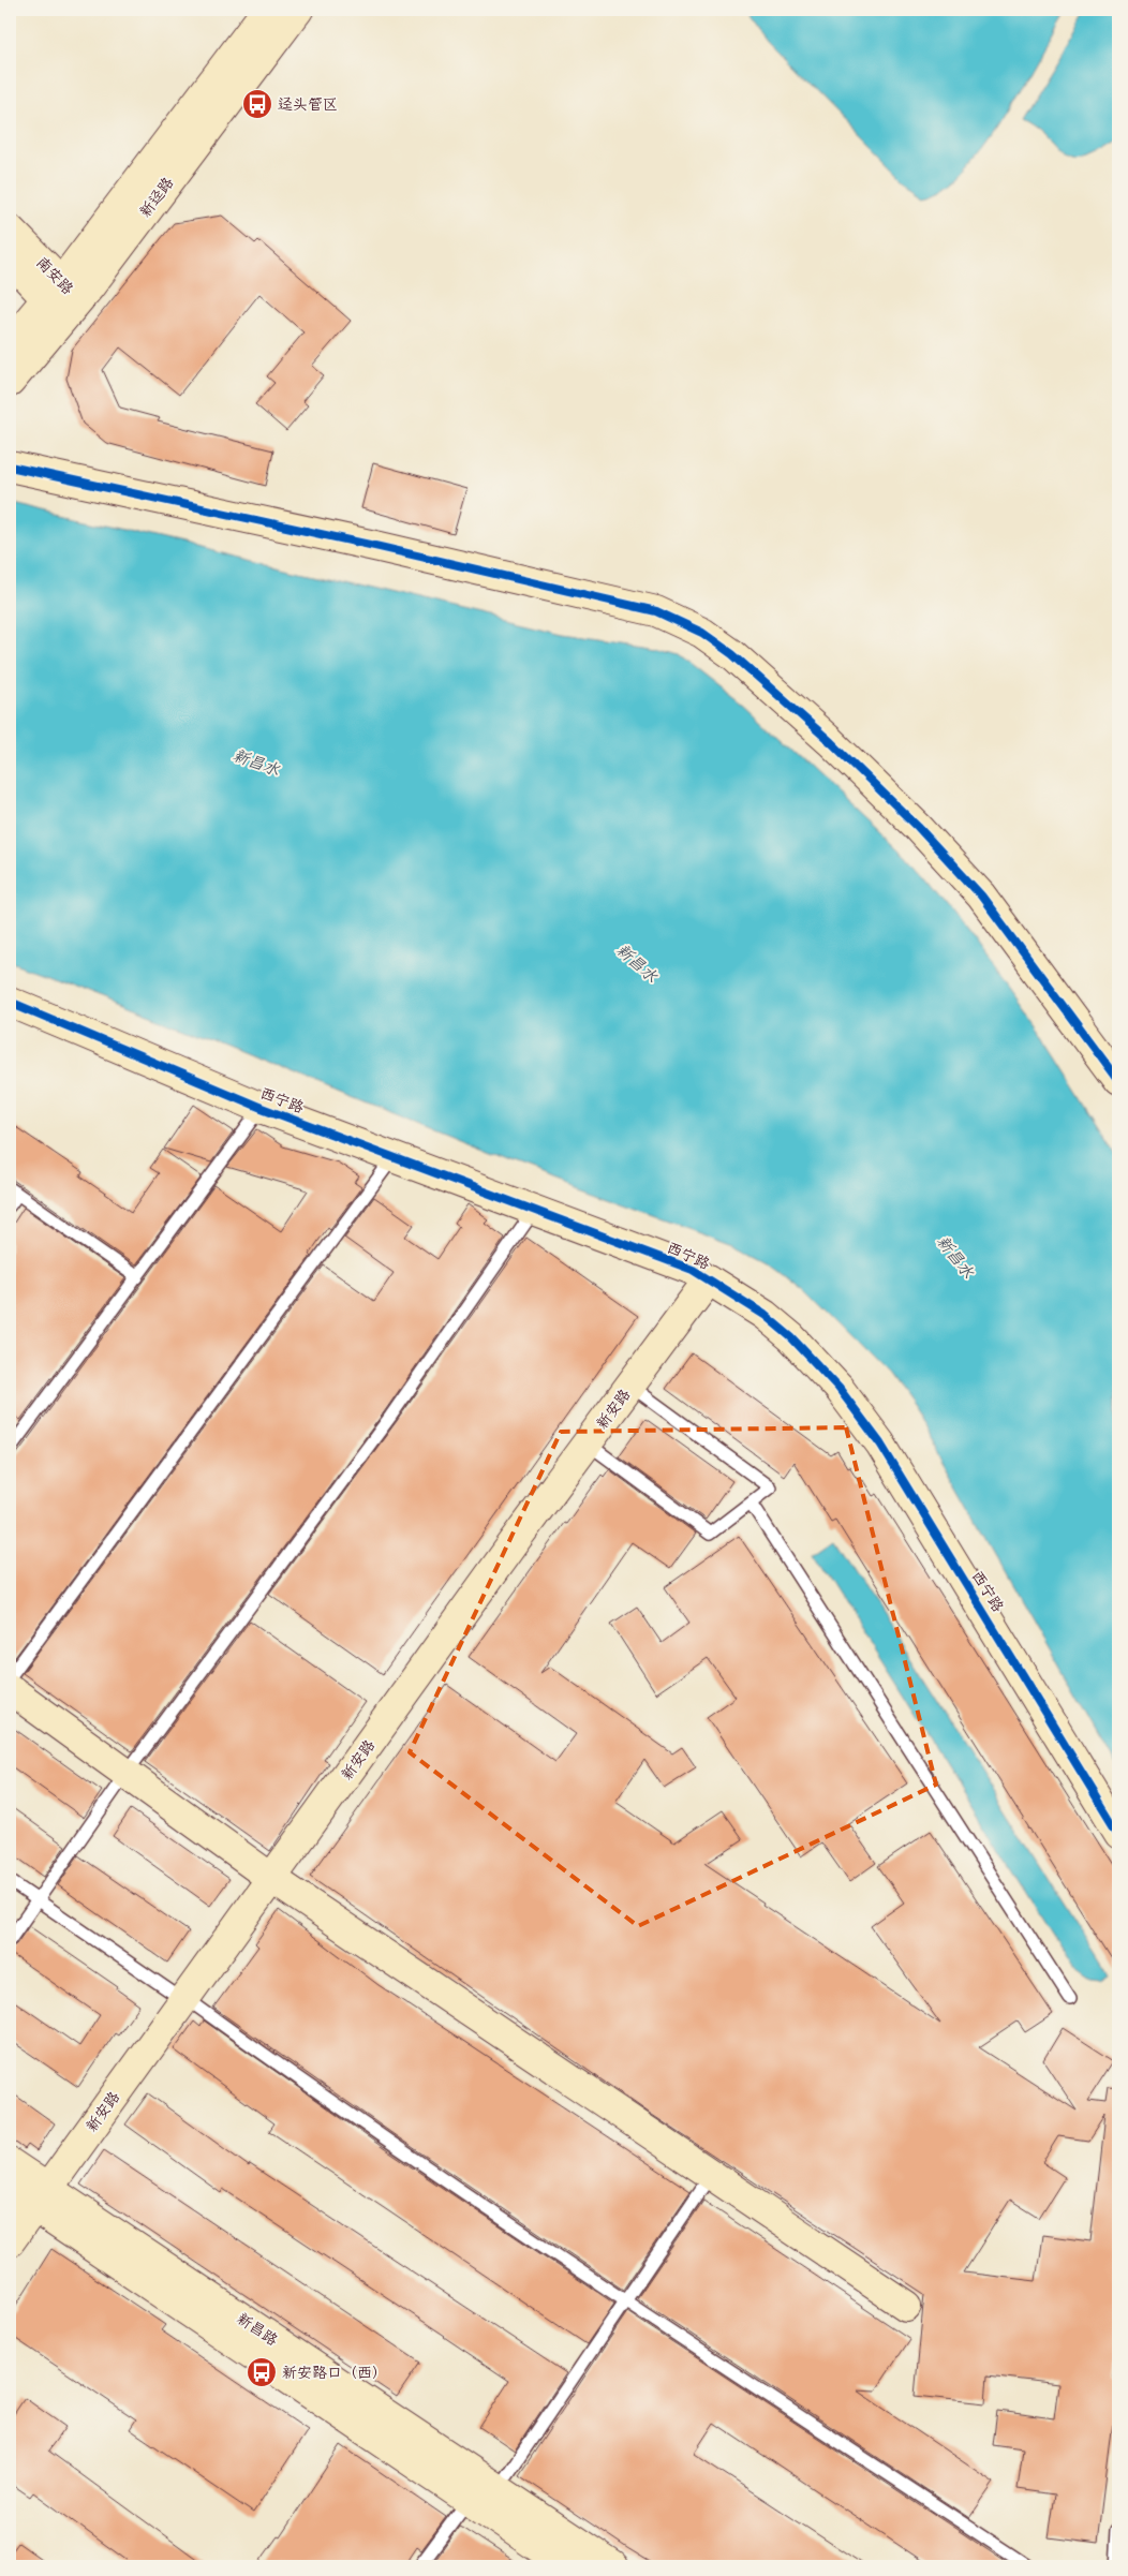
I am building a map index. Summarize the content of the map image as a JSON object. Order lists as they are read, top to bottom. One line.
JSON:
{"streets":{"street":["新迳路","南安路","西宁路","新安路","新昌路"]},"crossings":[["新迳路","南安路"],["西宁路","新安路"],["新安路","新昌路"]],"water":["新昌水"],"places":{"bus stop":["迳头管区","新安路口（西）"]}}
